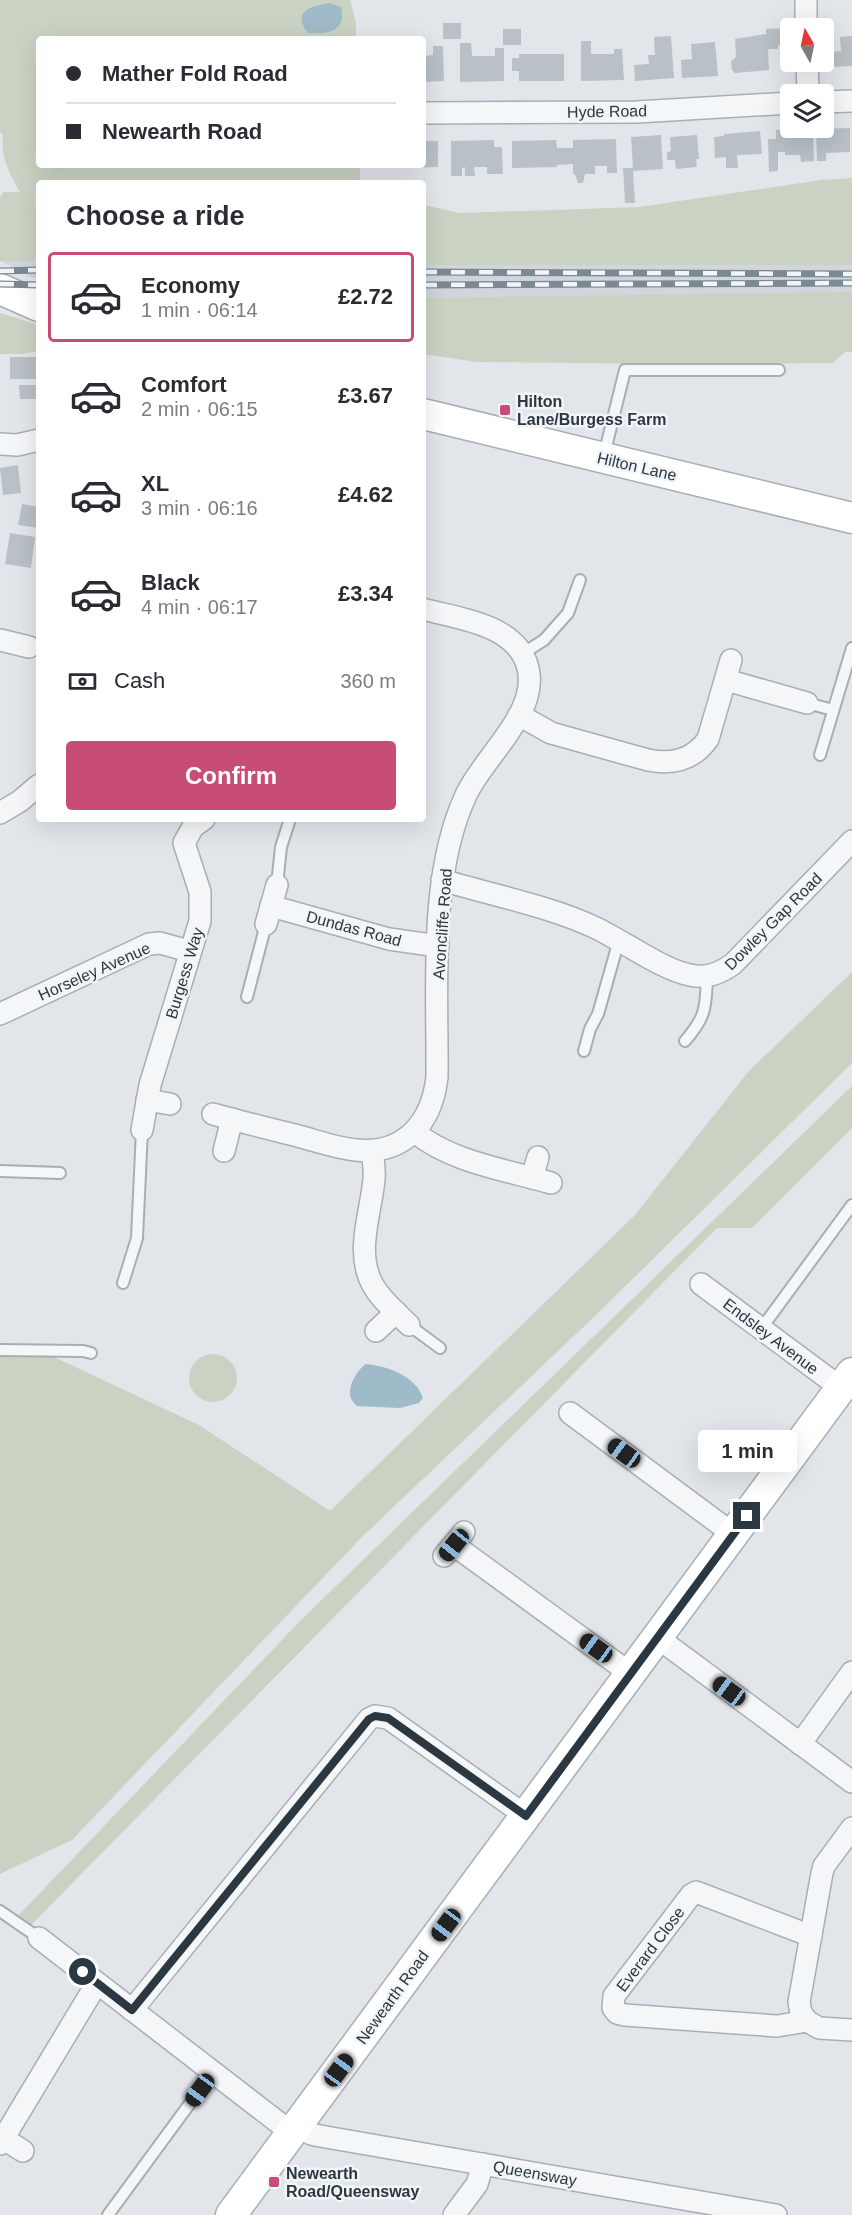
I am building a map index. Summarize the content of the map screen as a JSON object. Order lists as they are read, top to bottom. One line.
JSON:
{"streets":{"main road":["Hilton Lane","Newearth Road"],"street":["Hyde Road","Dowley Gap Road","Avoncliffe Road","Dundas Road","Horseley Avenue","Burgess Way","Endsley Avenue","Everard Close","Queensway"]},"crossings":[["Dowley Gap Road","Avoncliffe Road"],["Avoncliffe Road","Dundas Road"],["Horseley Avenue","Burgess Way"],["Endsley Avenue","Newearth Road"],["Newearth Road","Queensway"]],"places":{"transit":["Hilton Lane/Burgess Farm","Newearth Road/Queensway"]},"north":"top","page":{"banner":["Mather Fold Road","Newearth Road"],"heading":"Choose a ride","list":[{"name":"Economy","note":"1 min · 06:14","value":"£2.72"},{"name":"Comfort","note":"2 min · 06:15","value":"£3.67"},{"name":"XL","note":"3 min · 06:16","value":"£4.62"},{"name":"Black","note":"4 min · 06:17","value":"£3.34"}],"pay":["Cash","360 m"],"buttons":"Confirm","bubble":"1 min"}}
